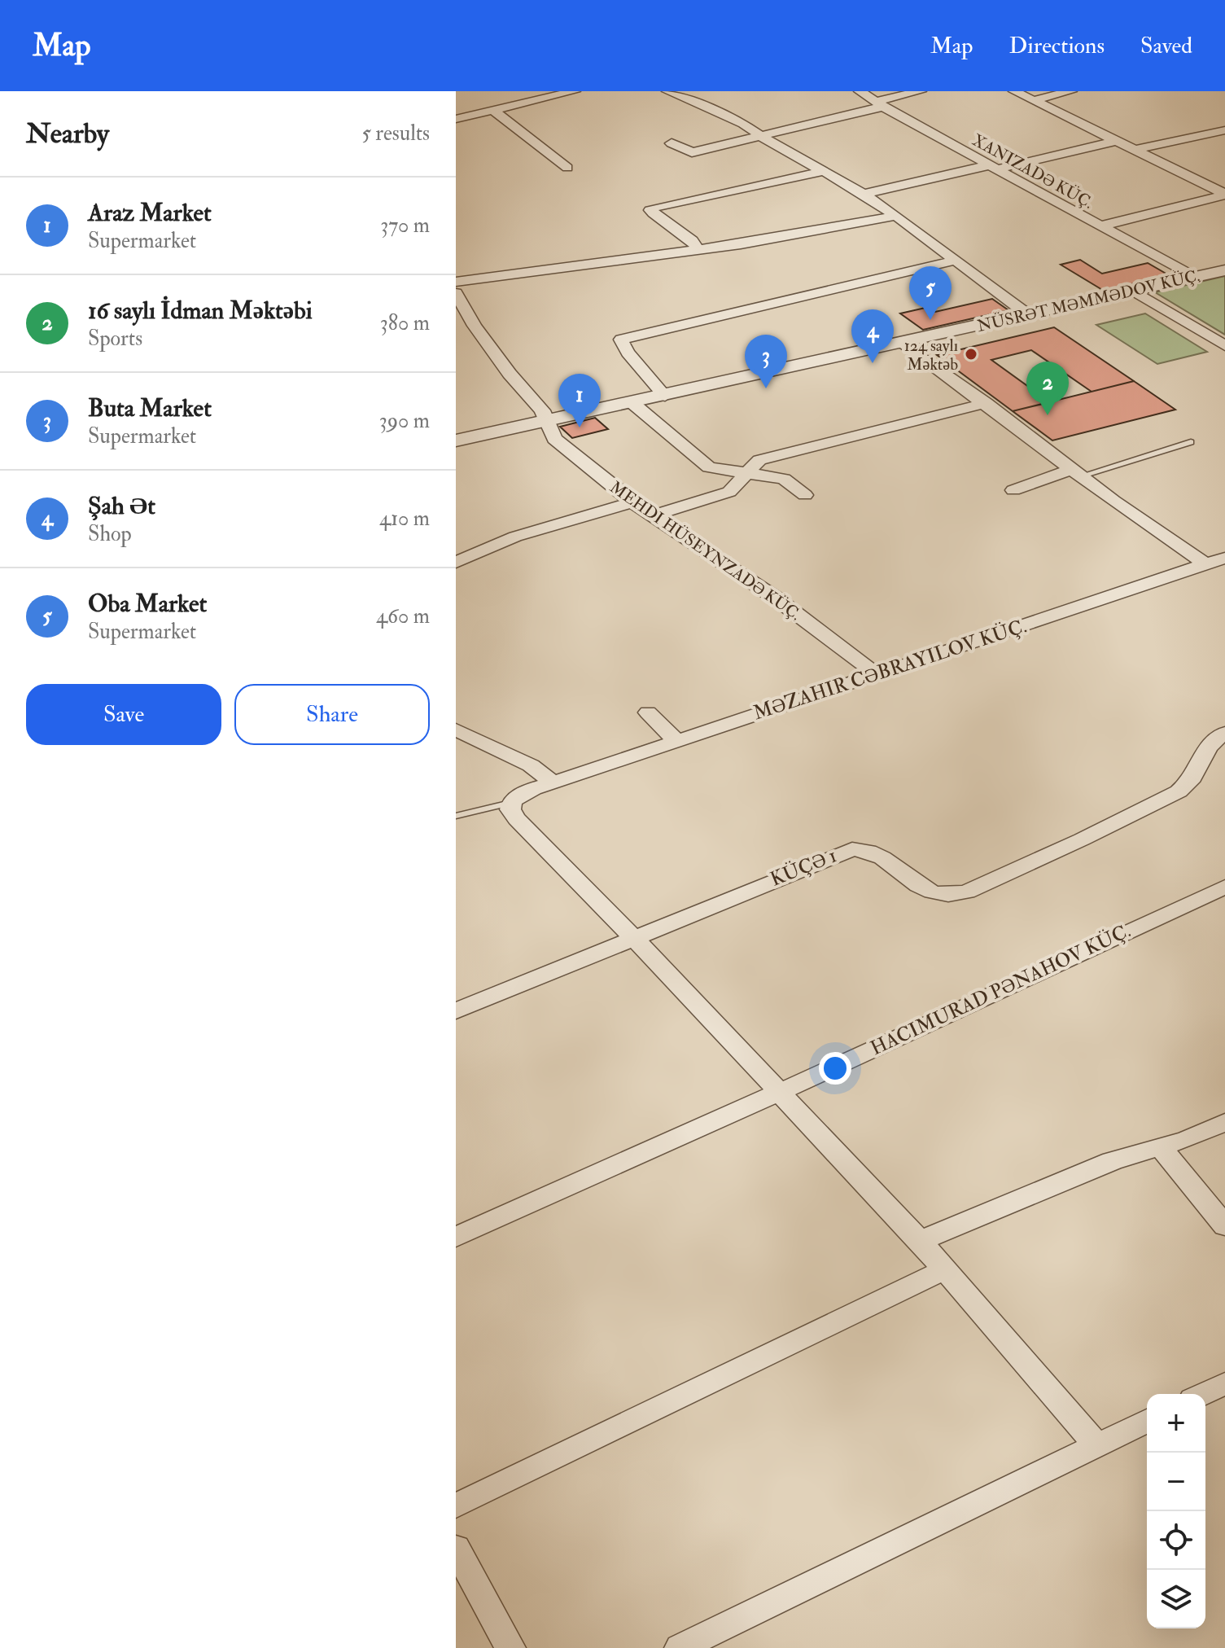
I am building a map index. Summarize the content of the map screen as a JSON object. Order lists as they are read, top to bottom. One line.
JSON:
{"streets":{"street":["NÜSRƏT MƏMMƏDOV KÜÇ.","MEHDI HÜSEYNZADƏ KÜÇ.","KÜÇƏ 1"]},"crossings":[["NÜSRƏT MƏMMƏDOV KÜÇ.","MEHDI HÜSEYNZADƏ KÜÇ."]],"places":["124 saylı Məktəb"],"page":{"header":"Map","nav":["Map","Directions","Saved"],"heading":["Nearby","5 results"],"list":[{"mark":"1","name":"Araz Market","note":"Supermarket","value":"370 m"},{"mark":"2","name":"16 saylı İdman Məktəbi","note":"Sports","value":"380 m"},{"mark":"3","name":"Buta Market","note":"Supermarket","value":"390 m"},{"mark":"4","name":"Şah Ət","note":"Shop","value":"410 m"},{"mark":"5","name":"Oba Market","note":"Supermarket","value":"460 m"}],"pins":["5","4","3","2","1"],"buttons":["Save","Share"],"map_buttons":["+","−"]}}
